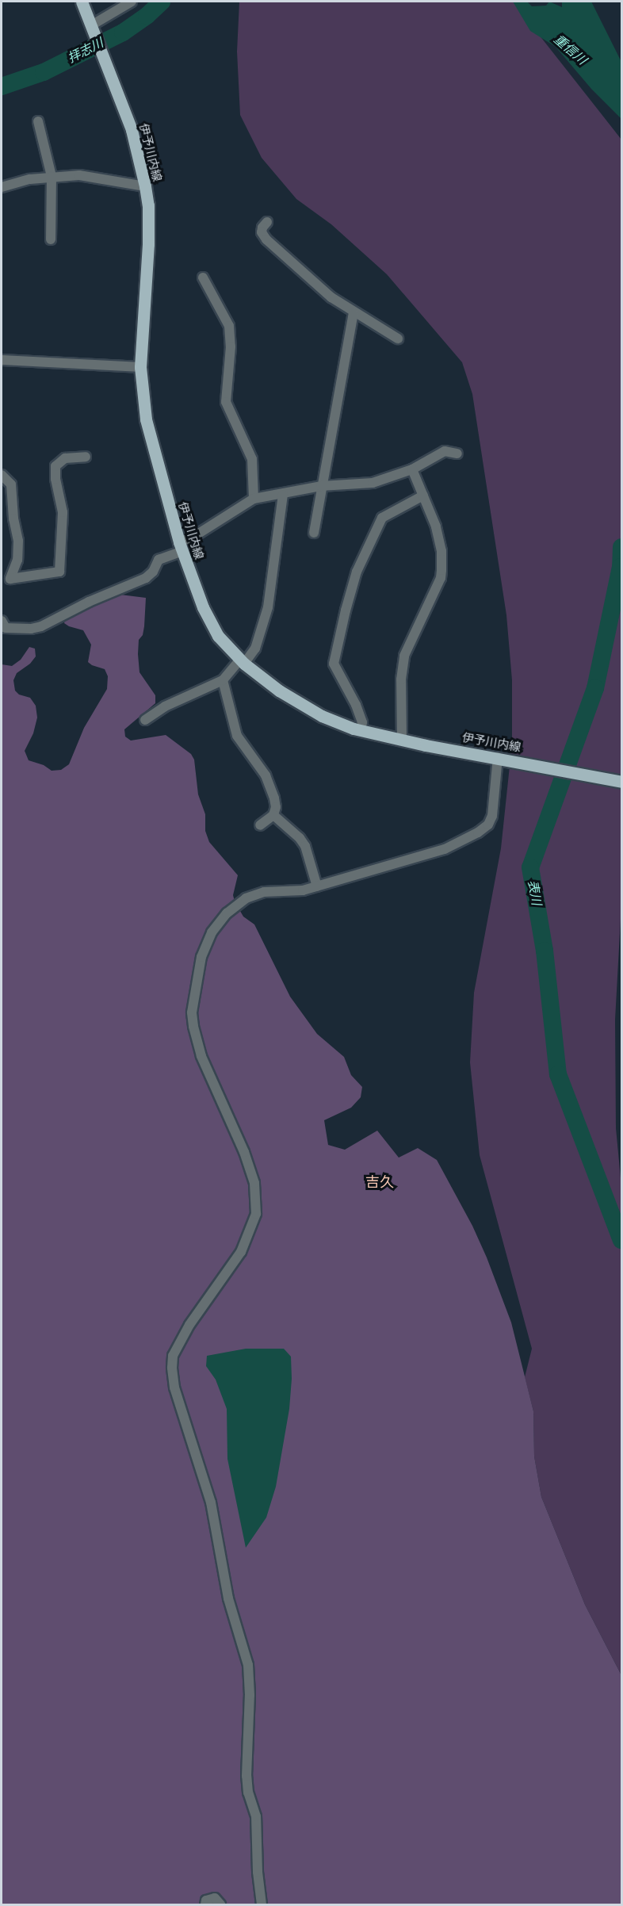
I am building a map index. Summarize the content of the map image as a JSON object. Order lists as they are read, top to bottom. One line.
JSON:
{"streets":{"main road":["伊予川内線"]},"districts":["吉久"],"water":["重信川","拝志川","表川"]}
